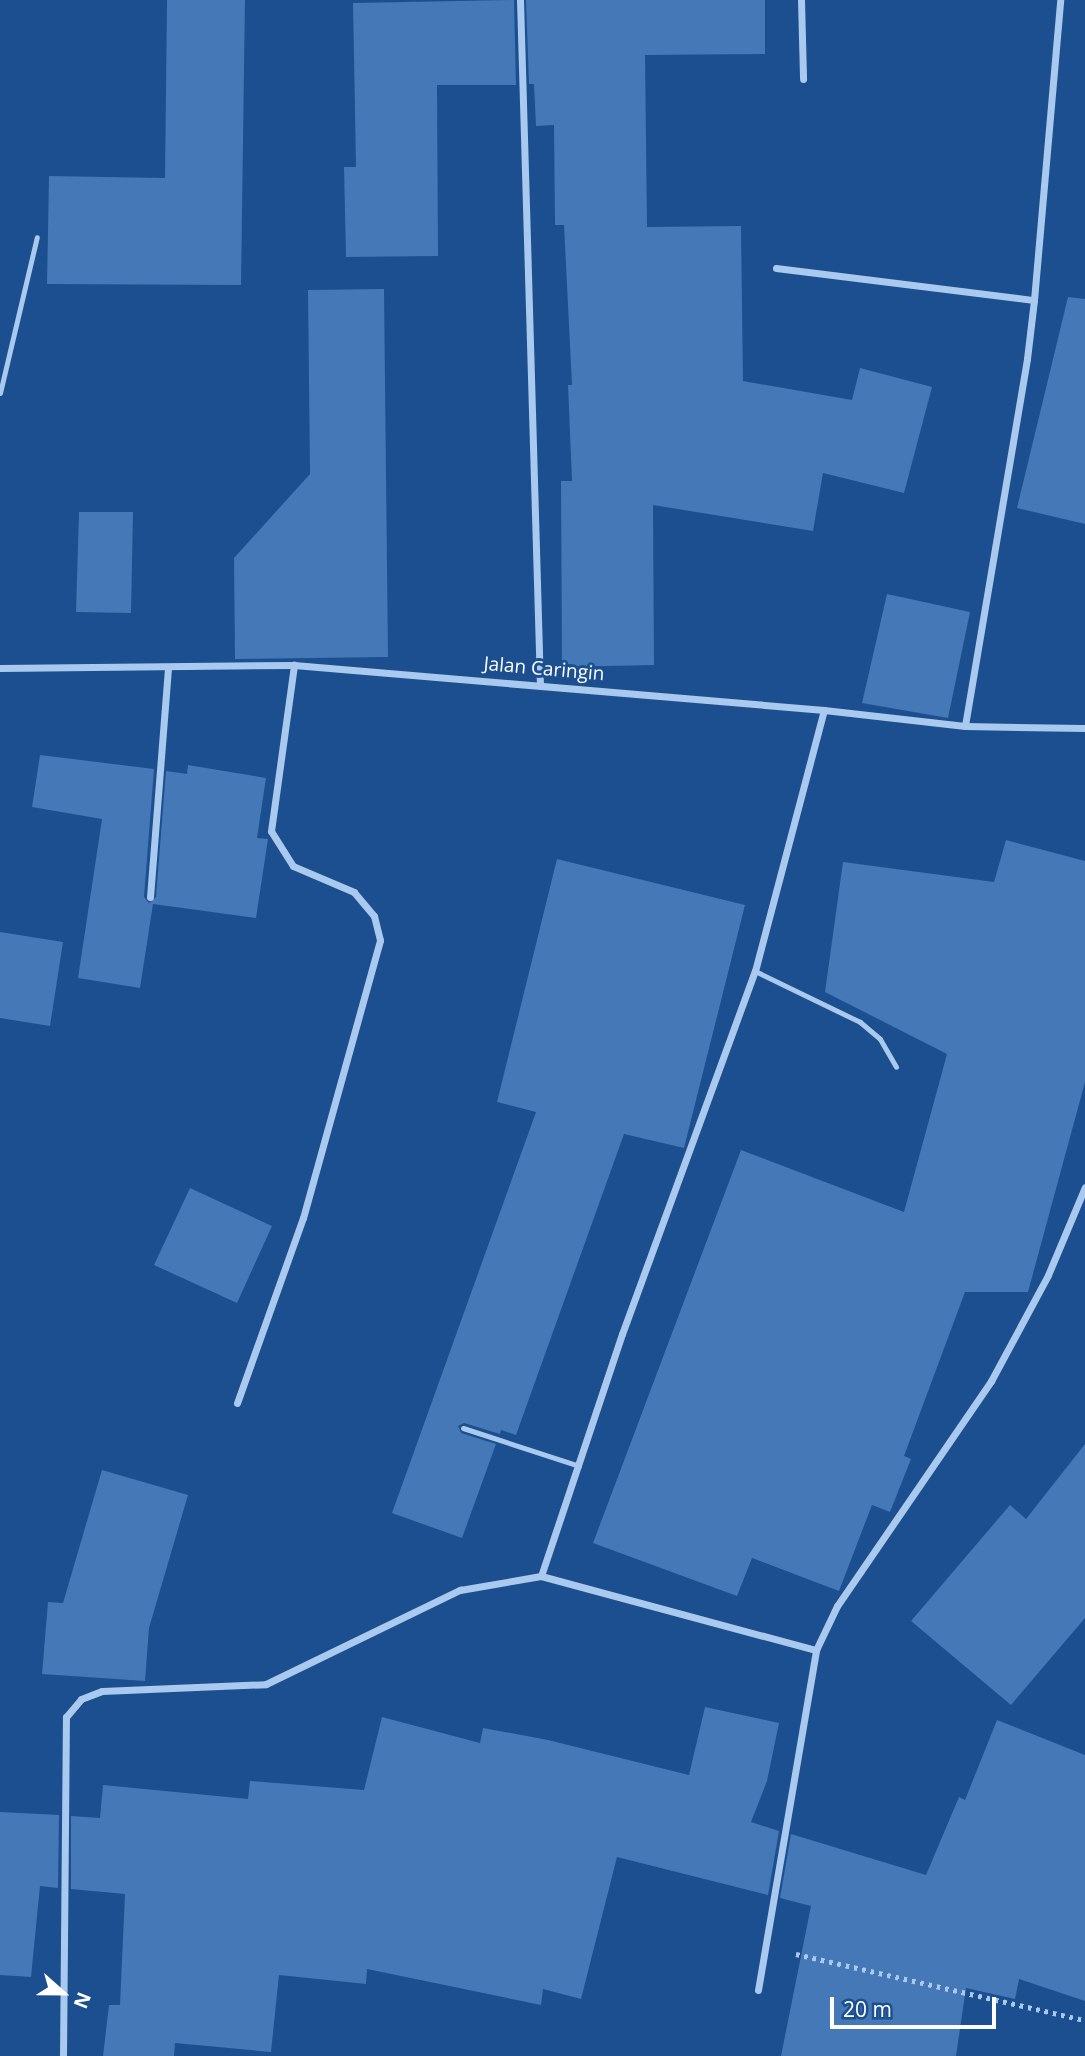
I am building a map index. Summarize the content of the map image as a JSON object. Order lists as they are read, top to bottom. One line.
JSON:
{"streets":{"street":["Jalan Caringin"]},"scale_bar":"20 m","north":"right"}
